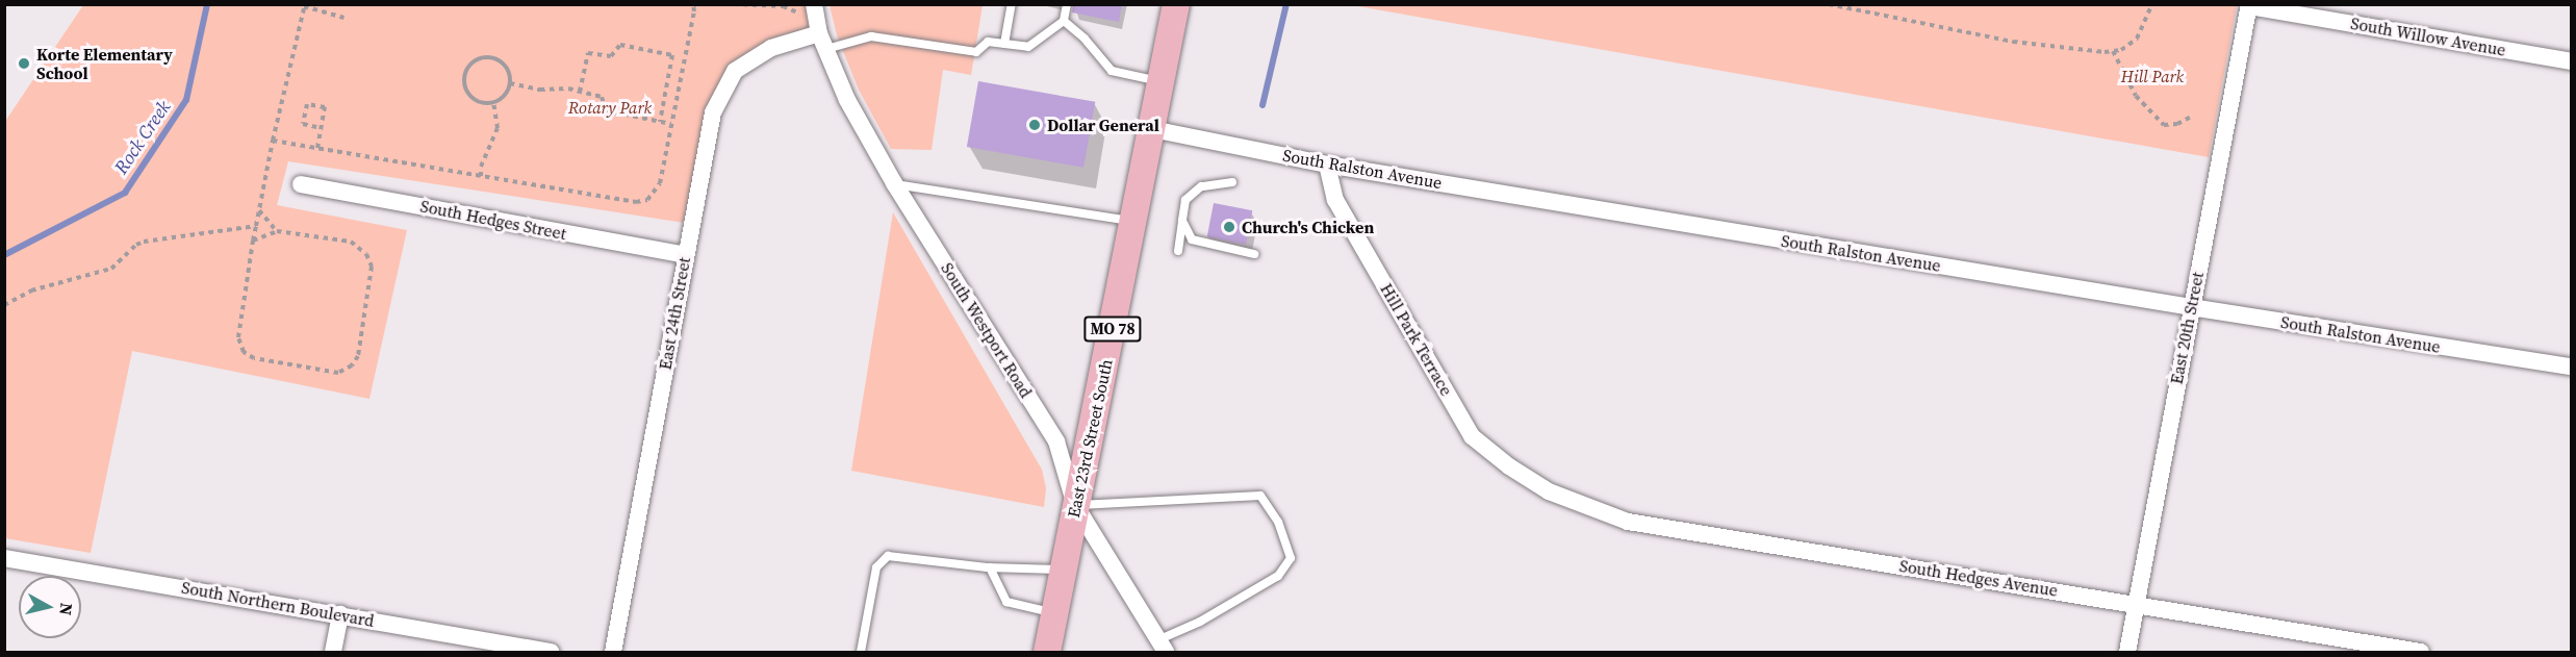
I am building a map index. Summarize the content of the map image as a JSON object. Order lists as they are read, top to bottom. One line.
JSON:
{"streets":{"main road":["MO 78","East 23rd Street South"],"street":["South Willow Avenue","South Ralston Avenue","South Hedges Street","East 24th Street","East 20th Street","South Westport Road","Hill Park Terrace","South Hedges Avenue","South Northern Boulevard"]},"crossings":[["South Willow Avenue","East 20th Street"],["South Ralston Avenue","East 20th Street"],["South Ralston Avenue","Hill Park Terrace"],["South Ralston Avenue","East 23rd Street South"],["South Hedges Street","East 24th Street"],["East 24th Street","South Westport Road"],["East 20th Street","South Hedges Avenue"],["South Westport Road","East 23rd Street South"],["Hill Park Terrace","South Hedges Avenue"]],"water":["Rock Creek"],"parks":["Hill Park","Rotary Park"],"places":["Korte Elementary School","Dollar General","Church's Chicken"],"north":"right"}
